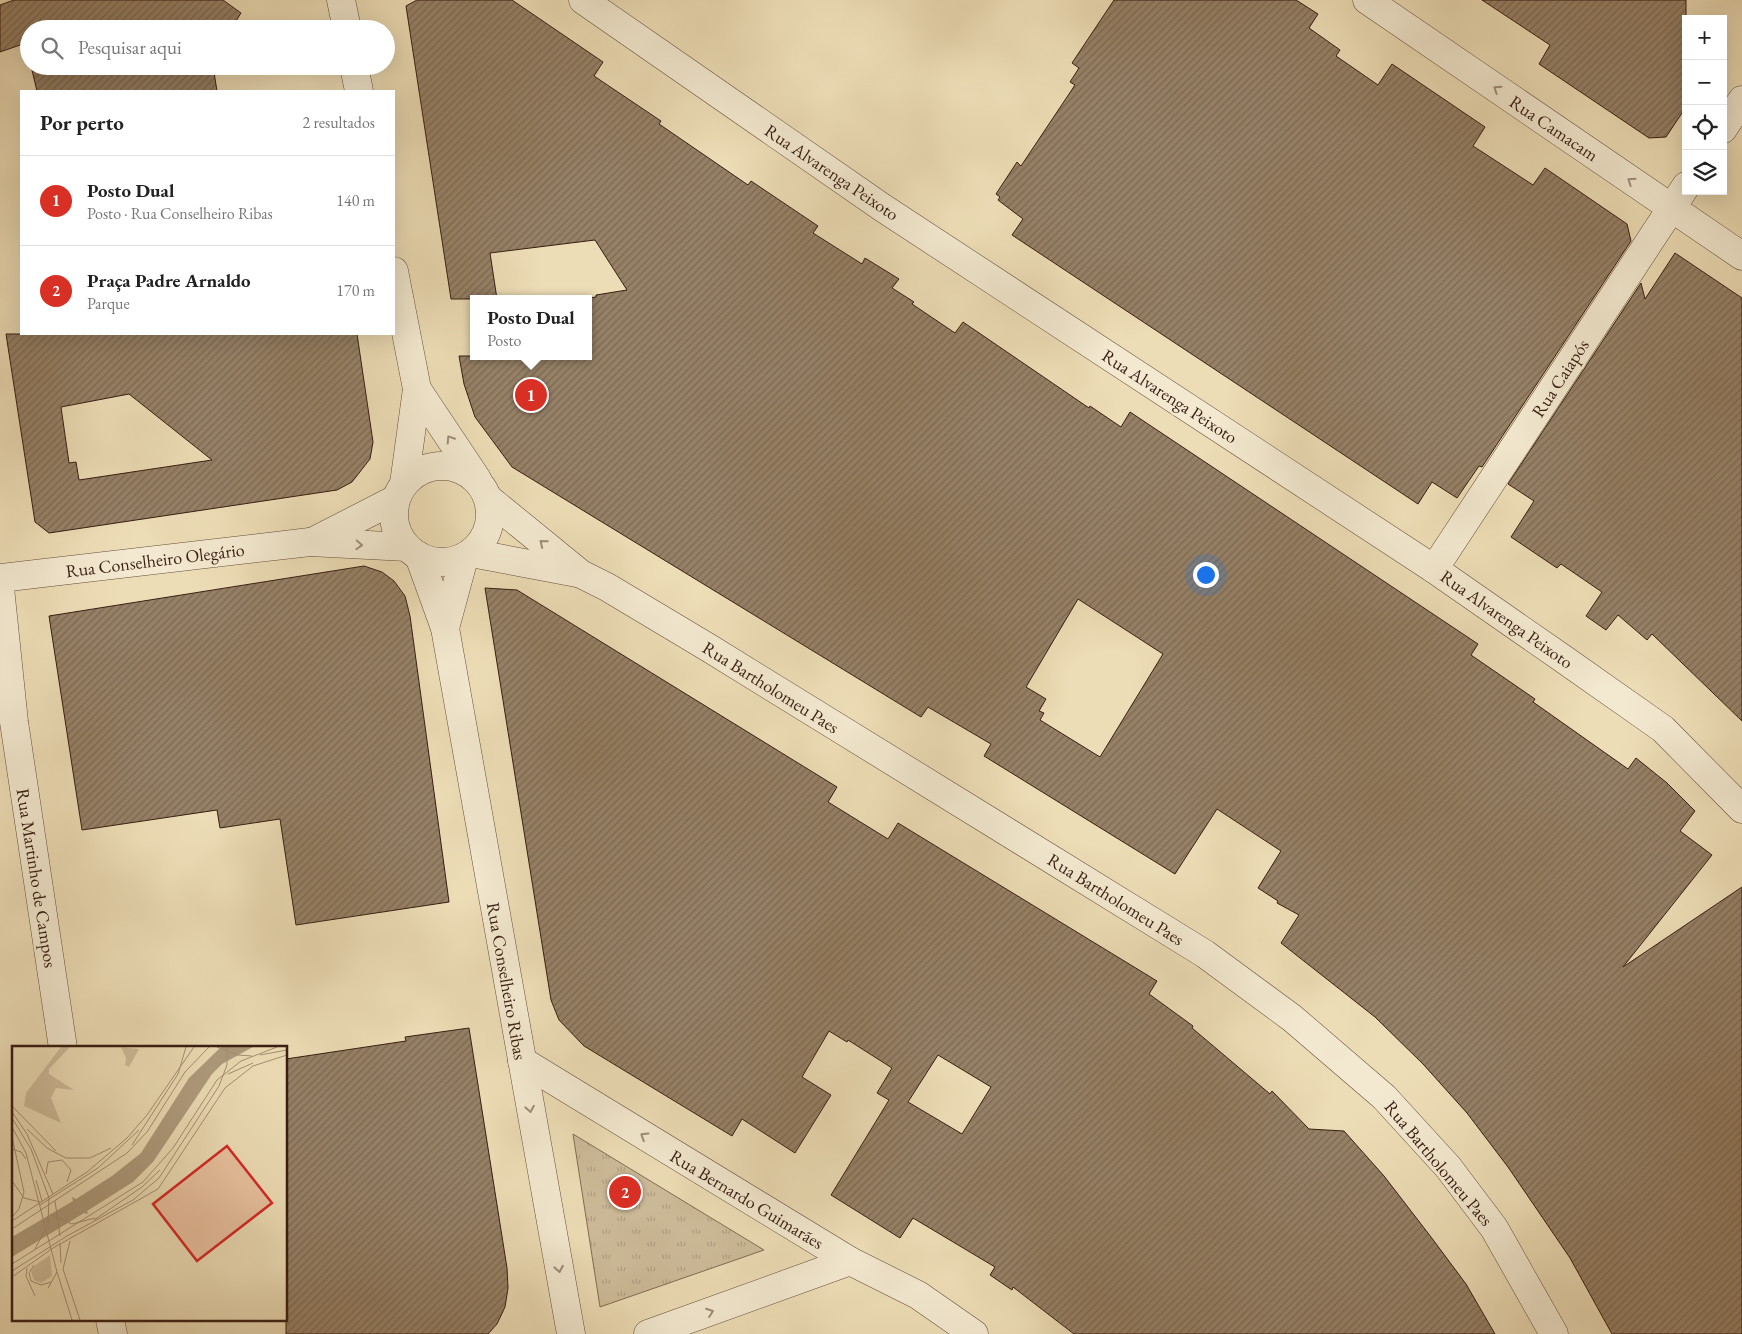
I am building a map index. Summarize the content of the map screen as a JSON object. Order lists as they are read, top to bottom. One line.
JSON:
{"streets":{"street":["Rua Camacam","Rua Alvarenga Peixoto","Rua Caiapós","Rua Conselheiro Olegário","Rua Bartholomeu Paes","Rua Martinho de Campos","Rua Conselheiro Ribas","Rua Bernardo Guimarães"]},"crossings":[["Rua Camacam","Rua Caiapós"],["Rua Alvarenga Peixoto","Rua Caiapós"],["Rua Conselheiro Olegário","Rua Bartholomeu Paes"],["Rua Conselheiro Olegário","Rua Conselheiro Ribas"],["Rua Bartholomeu Paes","Rua Conselheiro Ribas"],["Rua Conselheiro Ribas","Rua Bernardo Guimarães"]],"one_way":["Rua Camacam","Rua Bernardo Guimarães"],"page":{"map_buttons":["+","−"],"search":"Pesquisar aqui","heading":["Por perto","2 resultados"],"list":[{"mark":"1","name":"Posto Dual","note":"Posto · Rua Conselheiro Ribas","value":"140 m"},{"mark":"2","name":"Praça Padre Arnaldo","note":"Parque","value":"170 m"}],"popup":["Posto Dual","Posto"],"pins":["1","2"]}}
